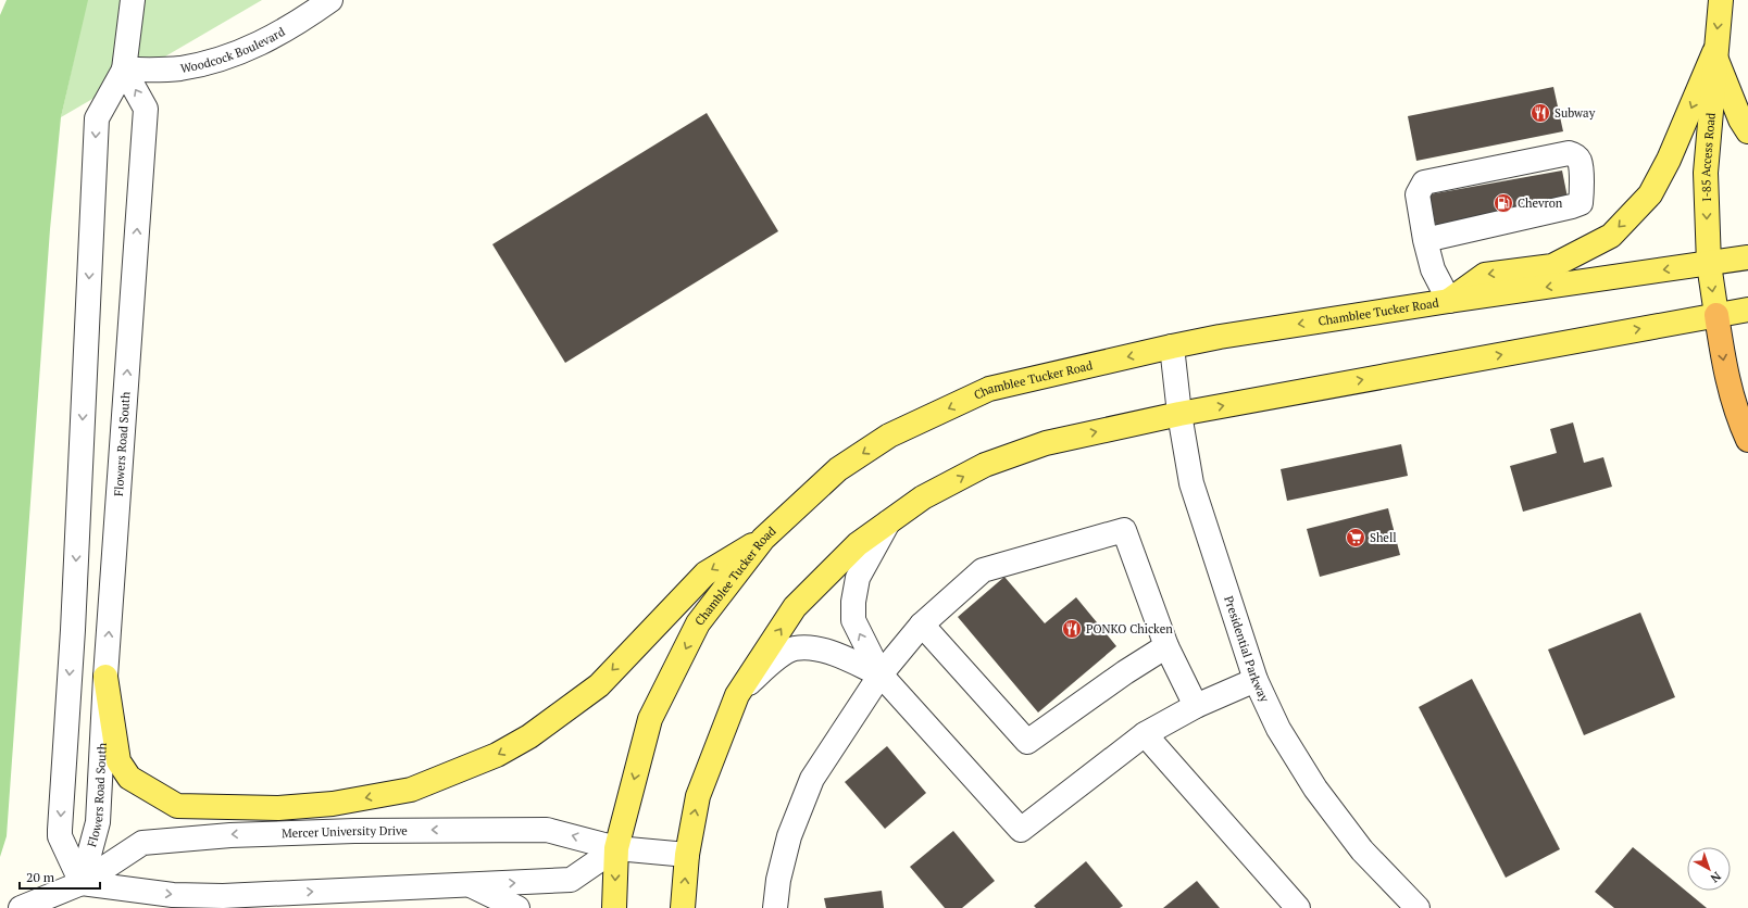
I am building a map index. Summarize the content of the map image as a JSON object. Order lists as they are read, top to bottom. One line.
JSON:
{"streets":{"main road":["I-85 Access Road","Chamblee Tucker Road"],"street":["Woodcock Boulevard","Flowers Road South","Presidential Parkway","Mercer University Drive"]},"crossings":[["Woodcock Boulevard","Flowers Road South"],["I-85 Access Road","Chamblee Tucker Road"],["Chamblee Tucker Road","Presidential Parkway"],["Chamblee Tucker Road","Mercer University Drive"],["Flowers Road South","Mercer University Drive"]],"one_way":["I-85 Access Road"],"places":{"restaurant":["Subway","PONKO Chicken"],"fuel station":["Chevron"],"supermarket":["Shell"]},"scale_bar":"20 m","north":"bottom right"}
